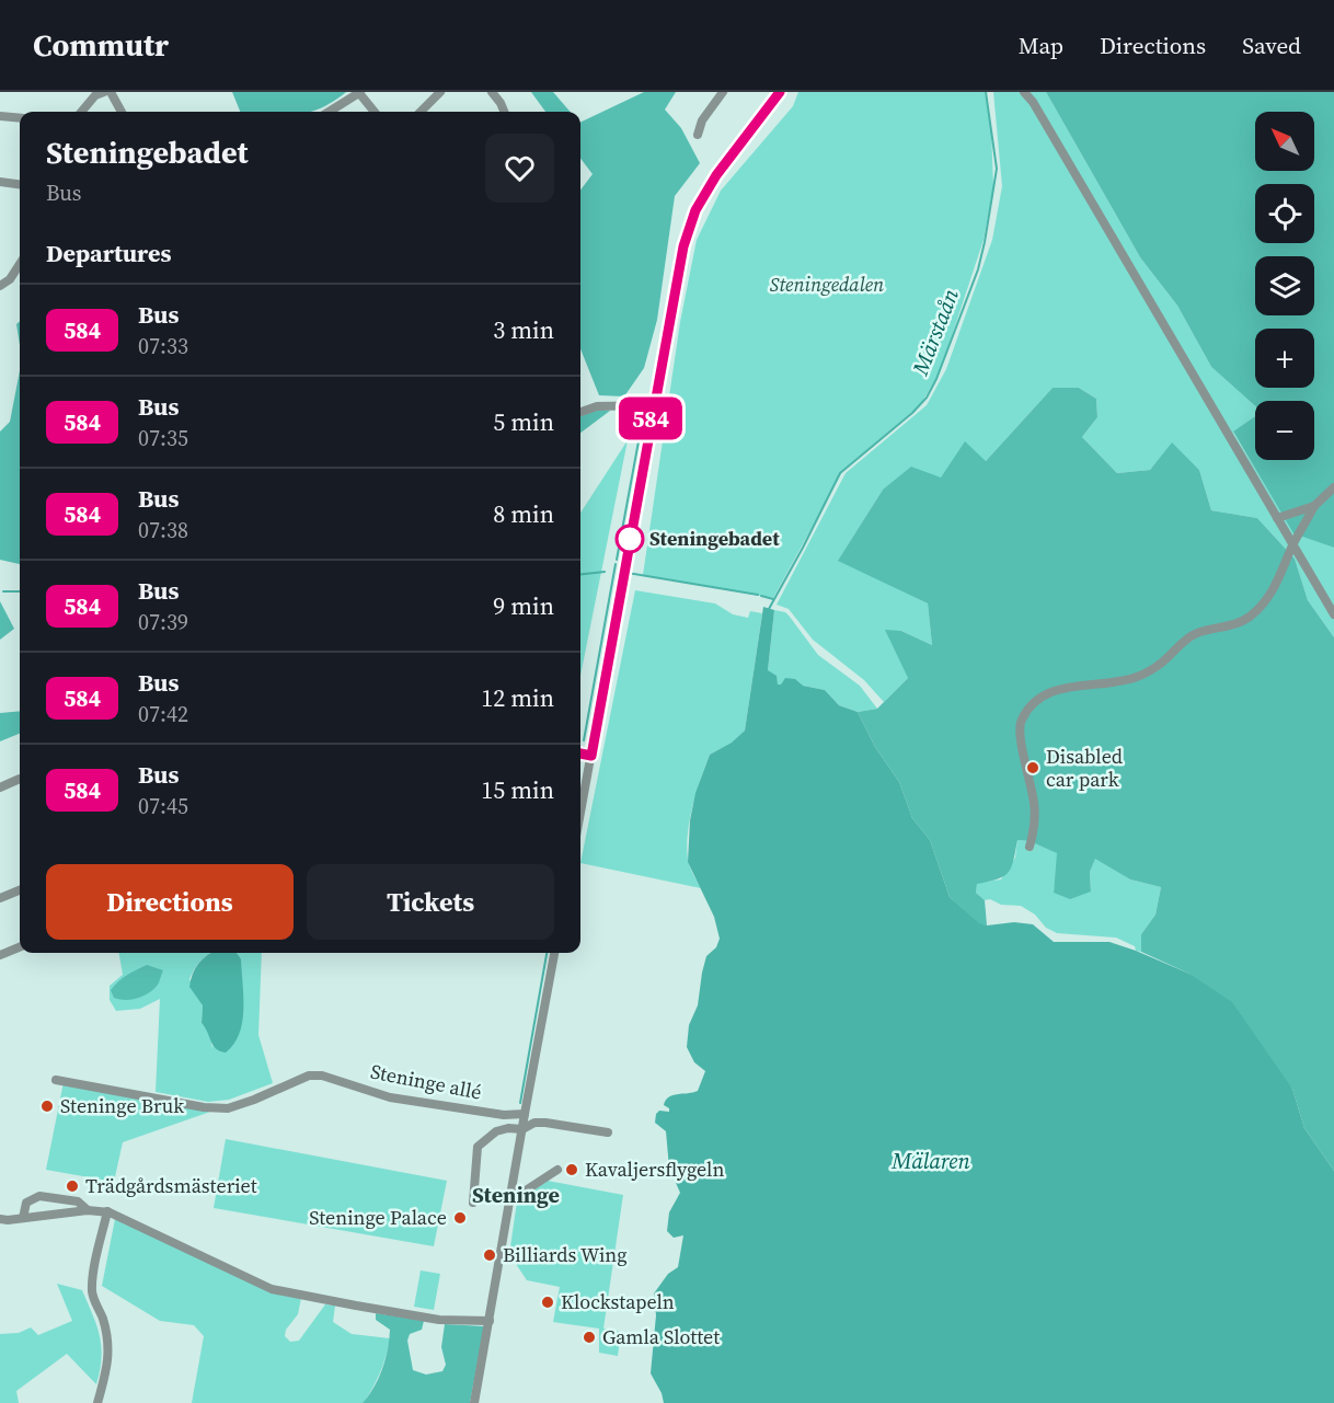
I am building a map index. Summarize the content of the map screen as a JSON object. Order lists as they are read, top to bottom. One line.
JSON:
{"streets":{"street":["Steninge allé"]},"districts":["Steninge"],"water":["Märstaån","Mälaren"],"parks":["Steningedalen"],"places":["Steningebadet","Disabled car park","Steninge Bruk","Kavaljersflygeln","Trädgårdsmästeriet","Steninge Palace","Billiards Wing","Klockstapeln","Gamla Slottet"],"lines":["bus line 584"],"north":"top left","page":{"header":"Commutr","nav":["Map","Directions","Saved"],"on_map":"584","map_buttons":["+","−"],"heading":[["Steningebadet","Bus"],"Departures"],"list":[{"mark":"584","name":"Bus","note":"07:33","value":"3 min"},{"mark":"584","name":"Bus","note":"07:35","value":"5 min"},{"mark":"584","name":"Bus","note":"07:38","value":"8 min"},{"mark":"584","name":"Bus","note":"07:39","value":"9 min"},{"mark":"584","name":"Bus","note":"07:42","value":"12 min"},{"mark":"584","name":"Bus","note":"07:45","value":"15 min"}],"buttons":["Directions","Tickets"]}}
